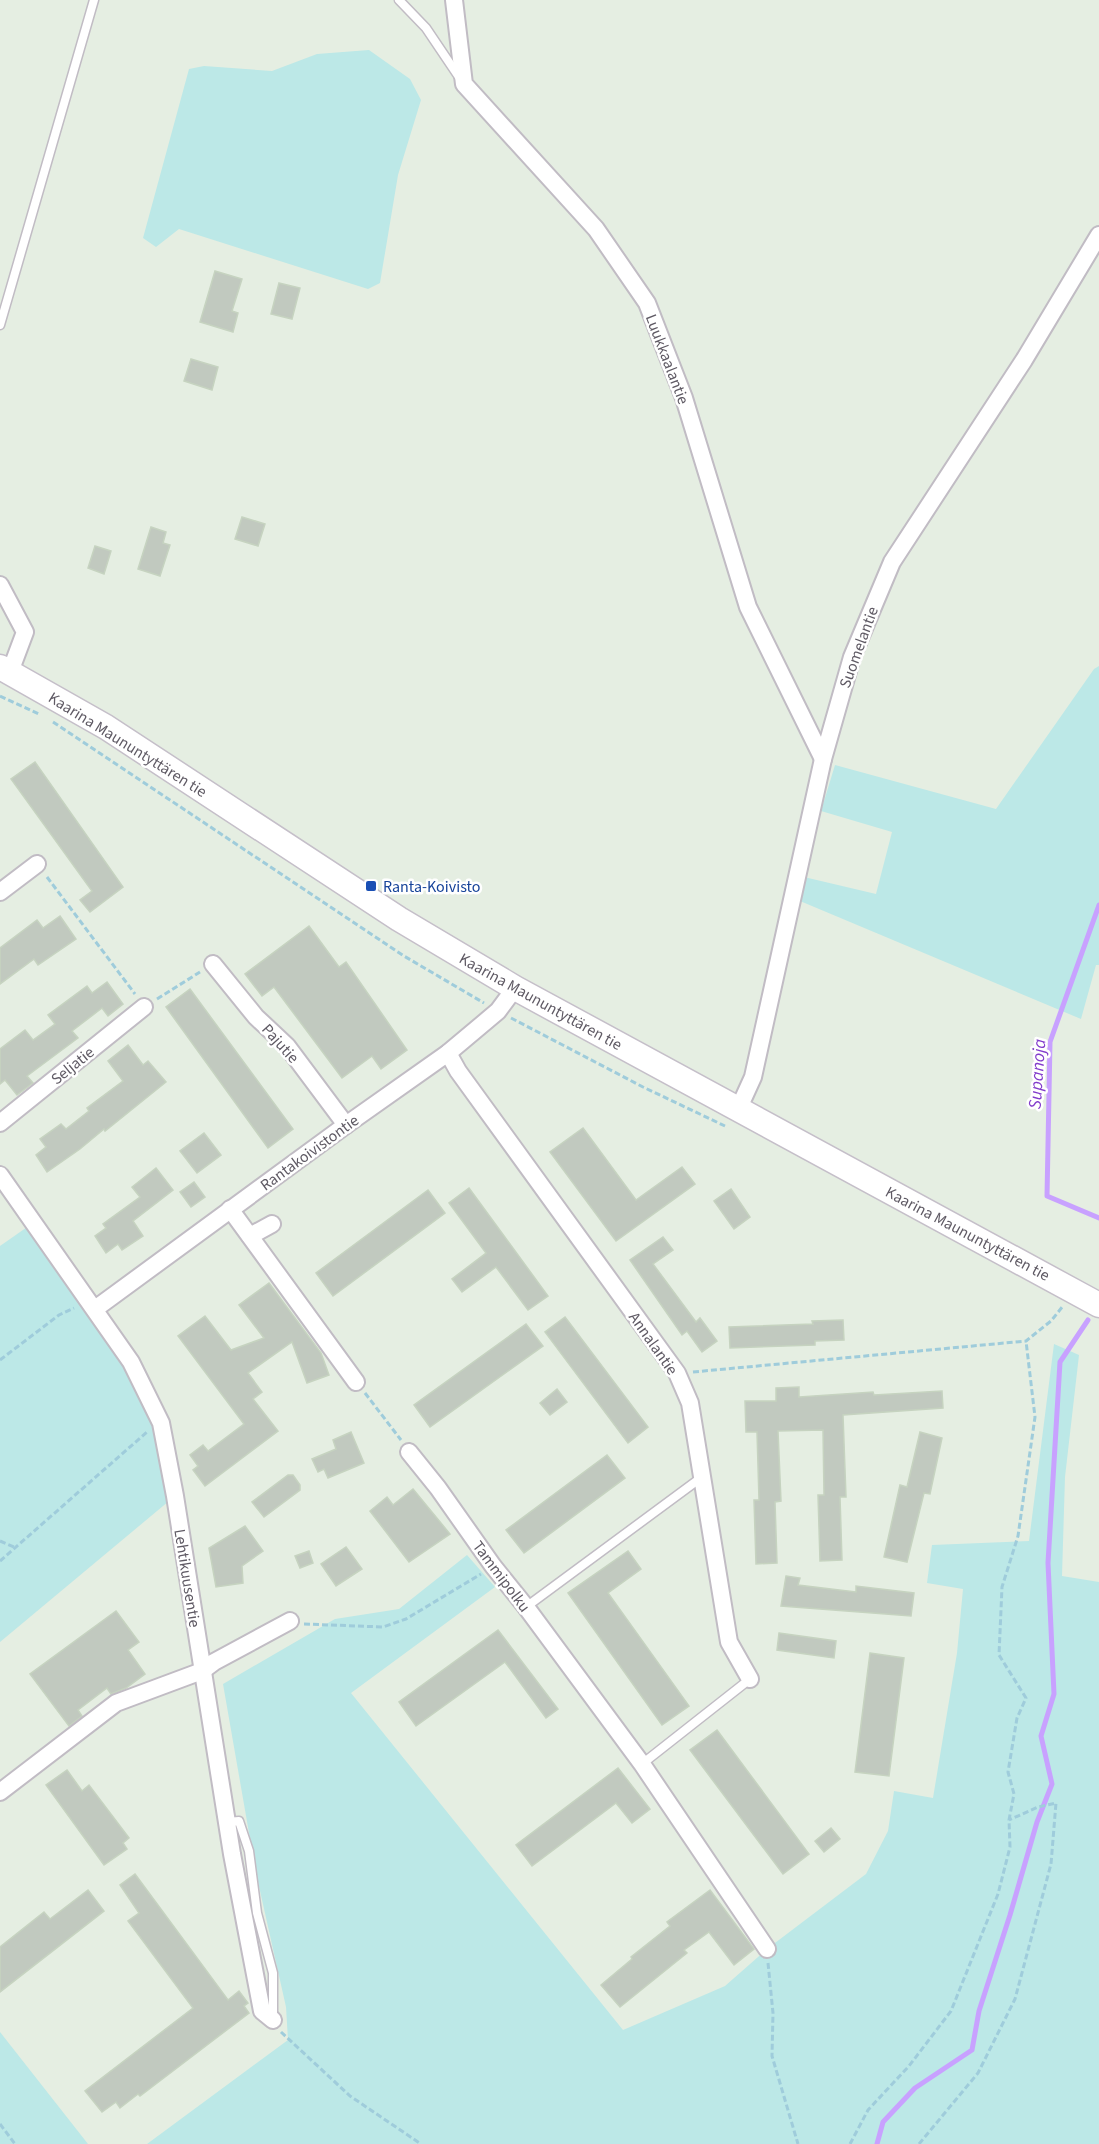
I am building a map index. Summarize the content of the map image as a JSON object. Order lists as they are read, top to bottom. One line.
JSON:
{"streets":{"main road":["Kaarina Maununtyttären tie"],"street":["Luukkaalantie","Suomelantie","Pajutie","Seljatie","Rantakoivistontie","Annalantie","Tammipolku","Lehtikuusentie"]},"crossings":[["Luukkaalantie","Suomelantie"],["Suomelantie","Kaarina Maununtyttären tie"],["Kaarina Maununtyttären tie","Rantakoivistontie"],["Pajutie","Rantakoivistontie"],["Rantakoivistontie","Annalantie"],["Rantakoivistontie","Lehtikuusentie"]],"water":["Supanoja"],"places":{"transit":["Ranta-Koivisto"]}}
